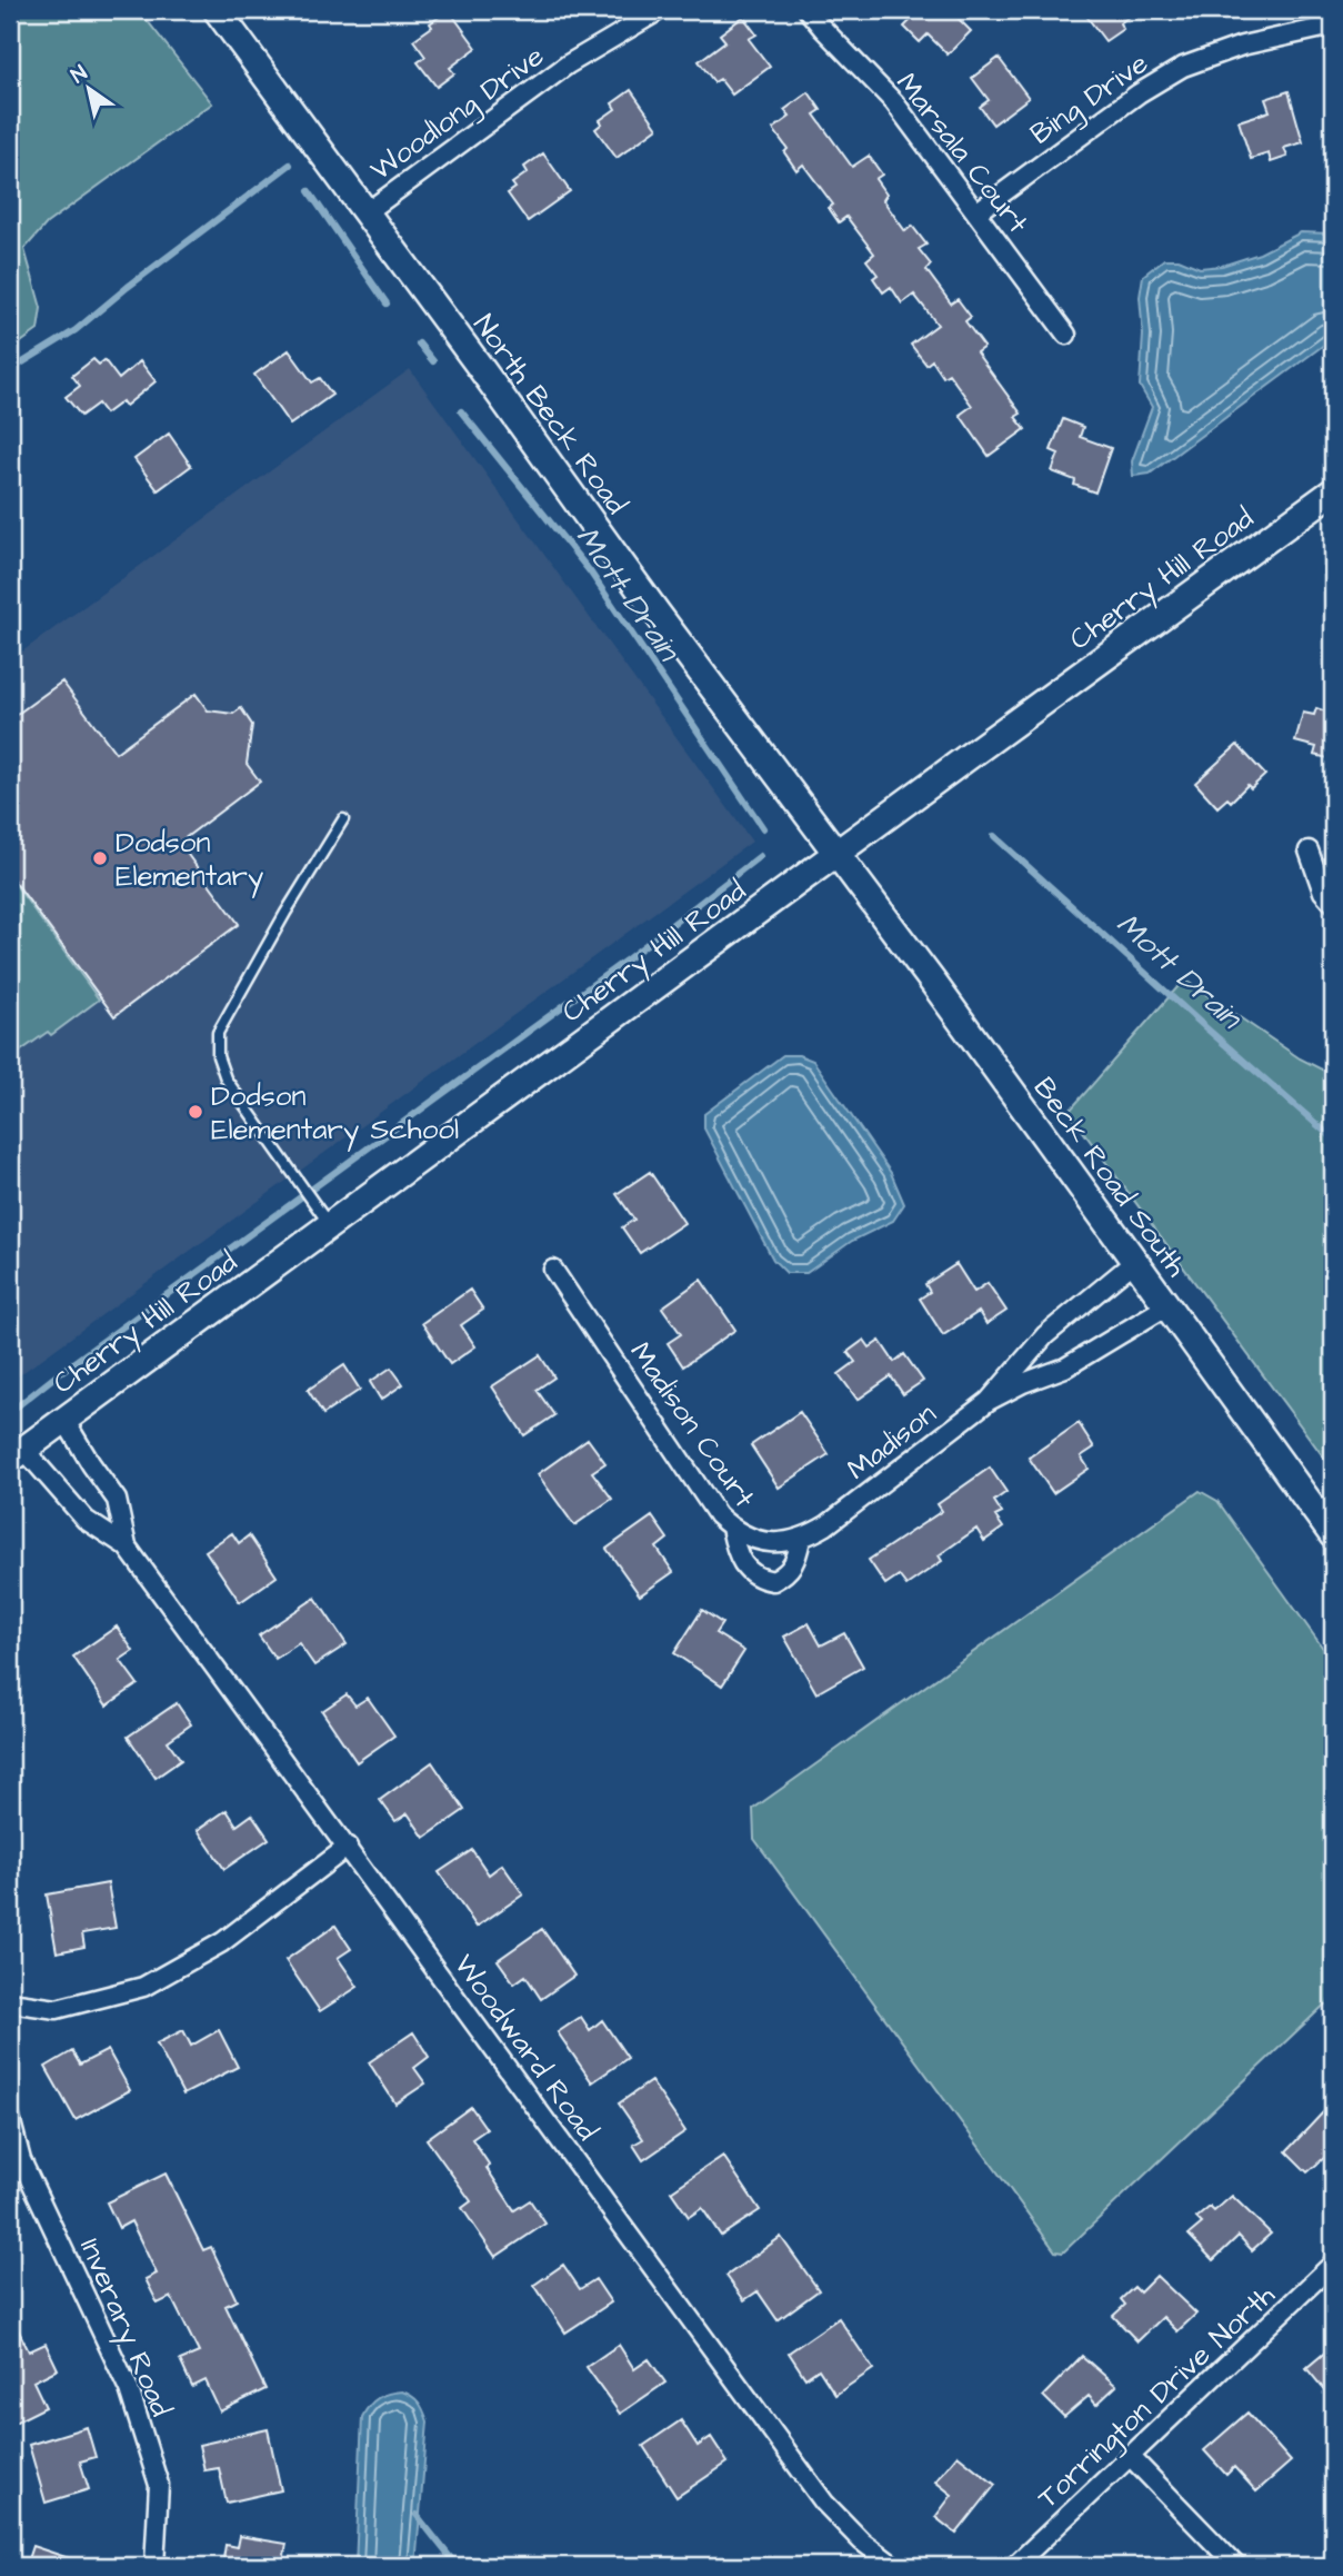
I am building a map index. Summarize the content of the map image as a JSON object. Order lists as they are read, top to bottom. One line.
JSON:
{"streets":{"main road":["North Beck Road","Cherry Hill Road","Beck Road South"],"street":["Bing Drive","Woodlong Drive","Marsala Court","Madison Court","Madison","Woodward Road","Inverary Road","Torrington Drive North"]},"crossings":[["Bing Drive","Marsala Court"],["Woodlong Drive","North Beck Road"],["North Beck Road","Cherry Hill Road"],["North Beck Road","Beck Road South"],["Cherry Hill Road","Beck Road South"],["Cherry Hill Road","Woodward Road"],["Beck Road South","Madison"],["Madison Court","Madison"]],"water":["Mott Drain"],"places":["Dodson Elementary","Dodson Elementary School"],"north":"top left"}
